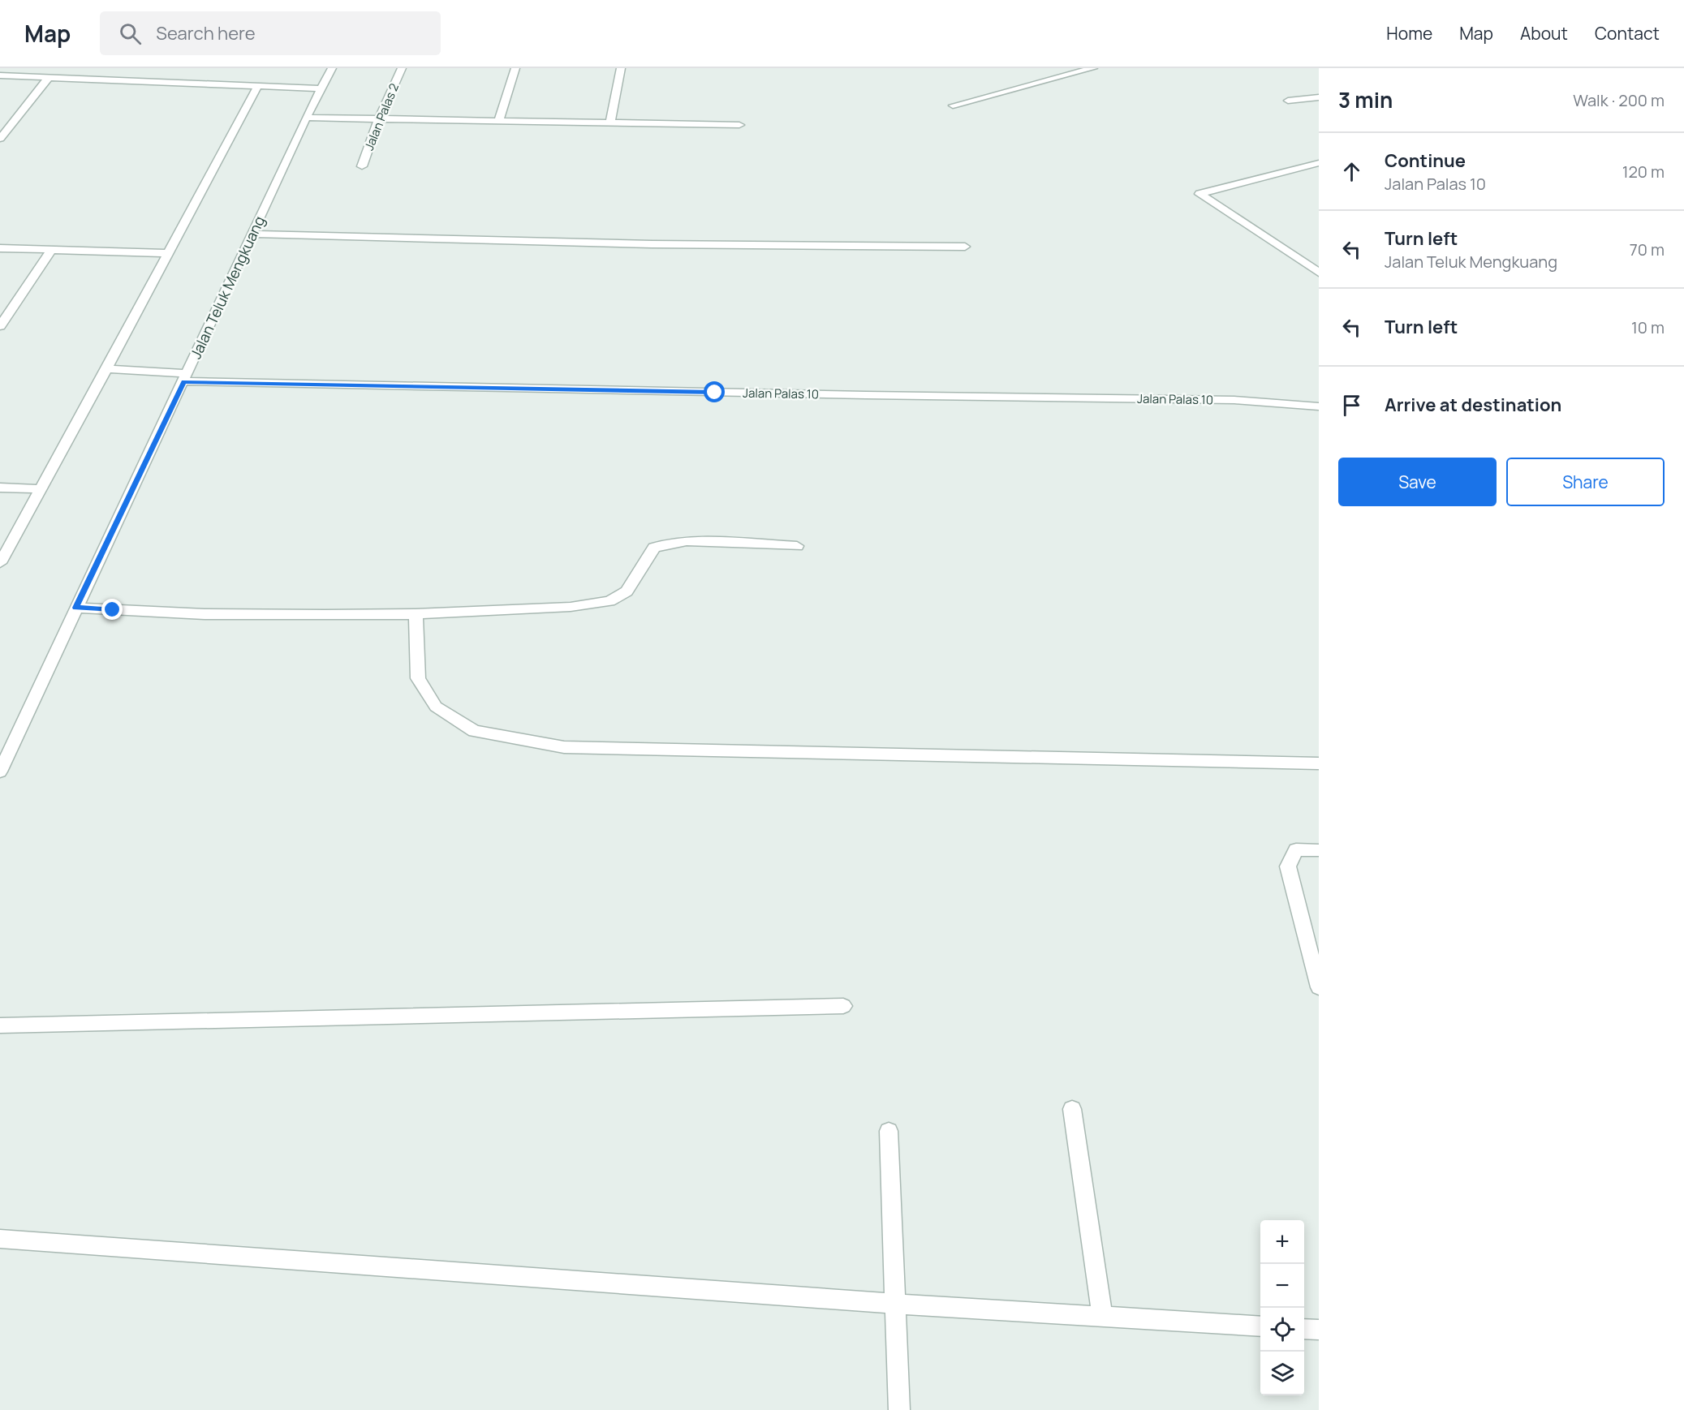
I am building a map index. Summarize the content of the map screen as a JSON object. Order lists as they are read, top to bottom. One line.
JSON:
{"streets":{"street":["Jalan Palas 2","Jalan Teluk Mengkuang","Jalan Palas 10"]},"crossings":[["Jalan Teluk Mengkuang","Jalan Palas 10"]],"page":{"header":"Map","search":"Search here","nav":["Home","Map","About","Contact"],"heading":["3 min","Walk · 200 m"],"list":[["Continue","Jalan Palas 10","120 m"],["Turn left","Jalan Teluk Mengkuang","70 m"],["Turn left","10 m"],"Arrive at destination"],"buttons":["Save","Share"],"map_buttons":["+","−"]}}
